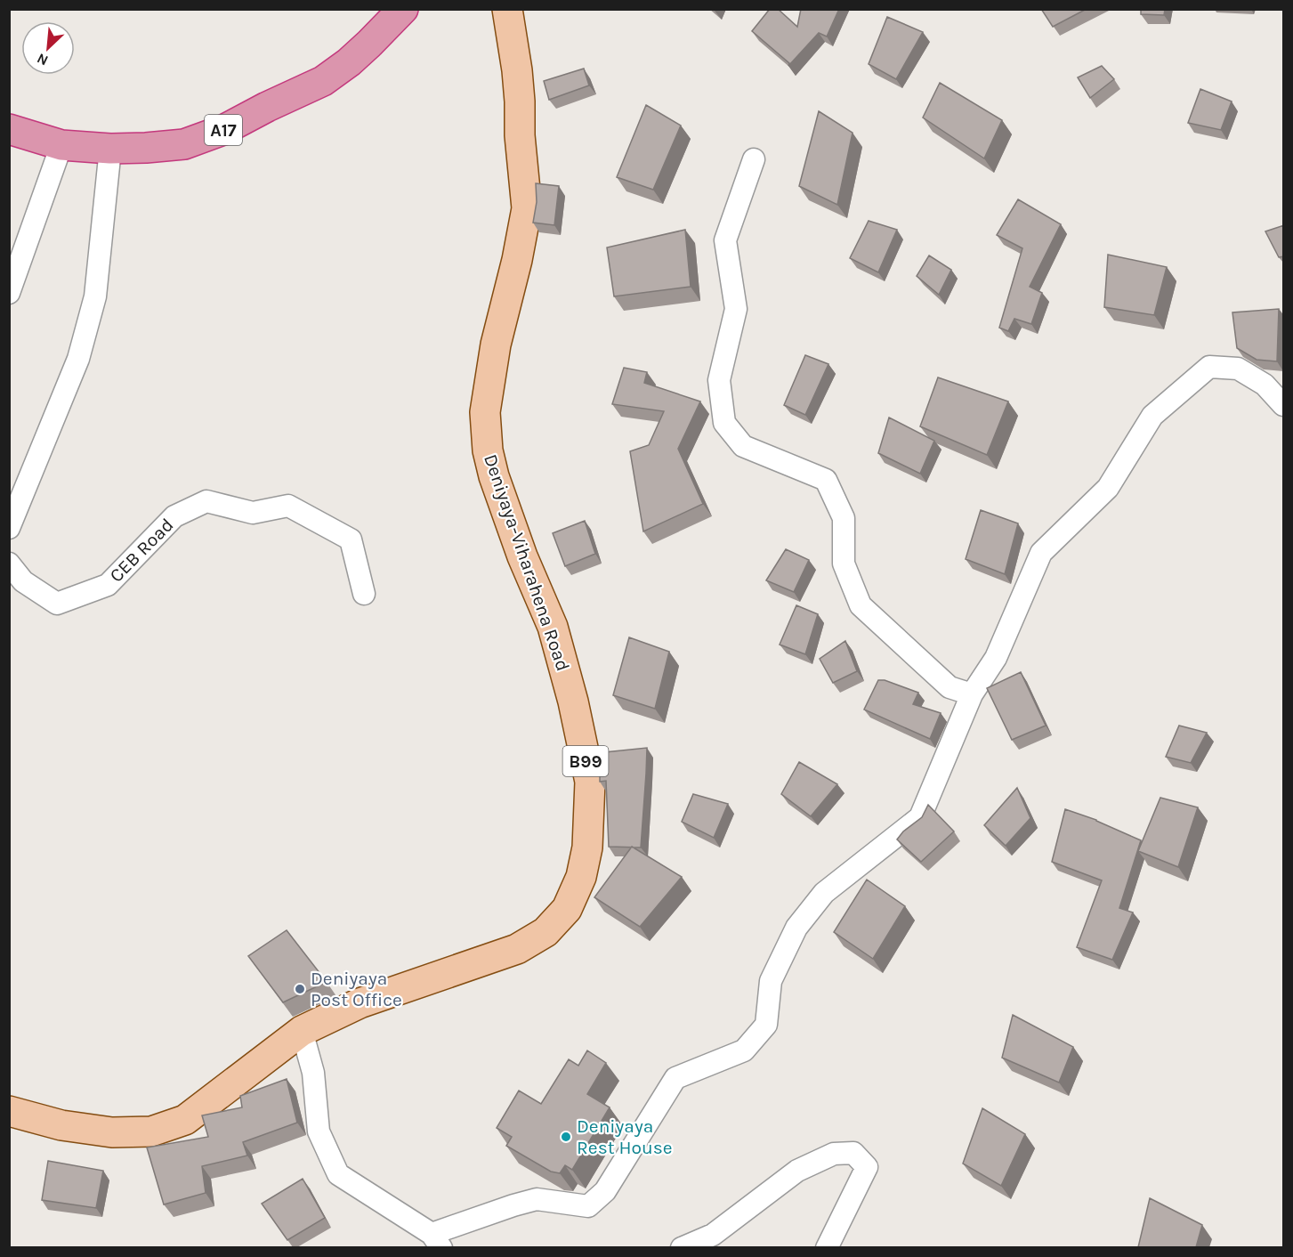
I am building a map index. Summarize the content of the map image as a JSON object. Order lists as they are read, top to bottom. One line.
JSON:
{"streets":{"highway":["A17"],"main road":["Deniyaya-Viharahena Road","B99"],"street":["CEB Road"]},"places":["Deniyaya Post Office","Deniyaya Rest House"],"north":"bottom left"}
